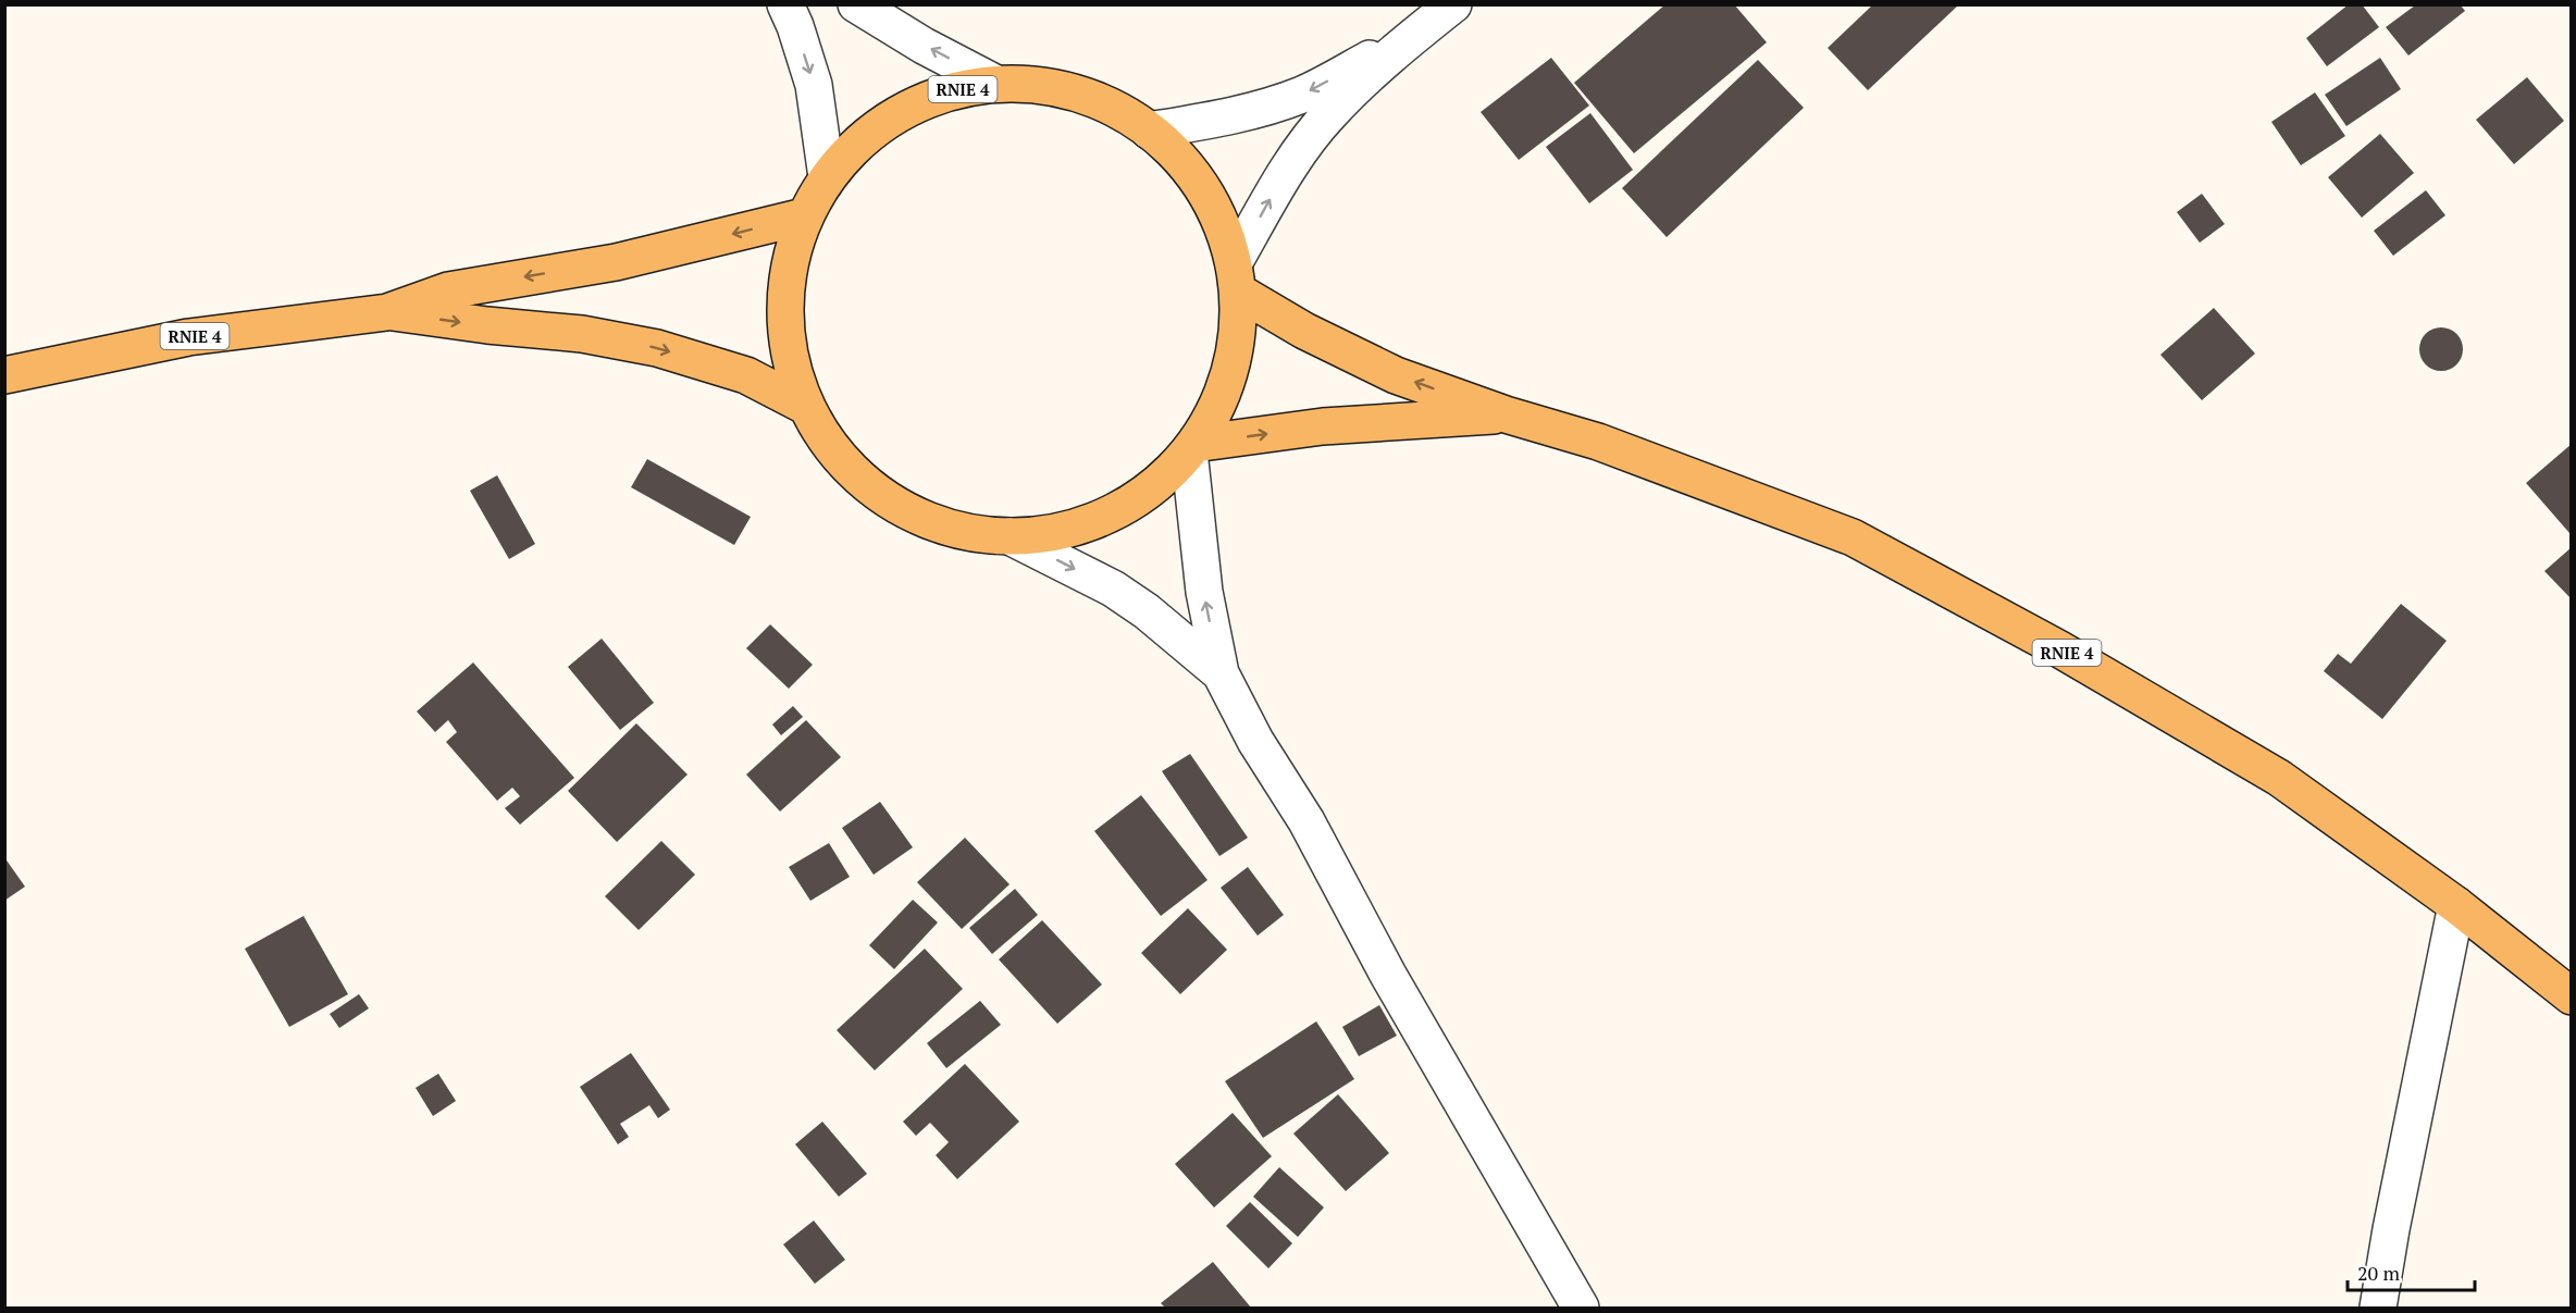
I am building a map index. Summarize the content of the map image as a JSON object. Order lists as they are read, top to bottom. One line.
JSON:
{"streets":{"main road":["RNIE 4"]},"scale_bar":"20 m"}
